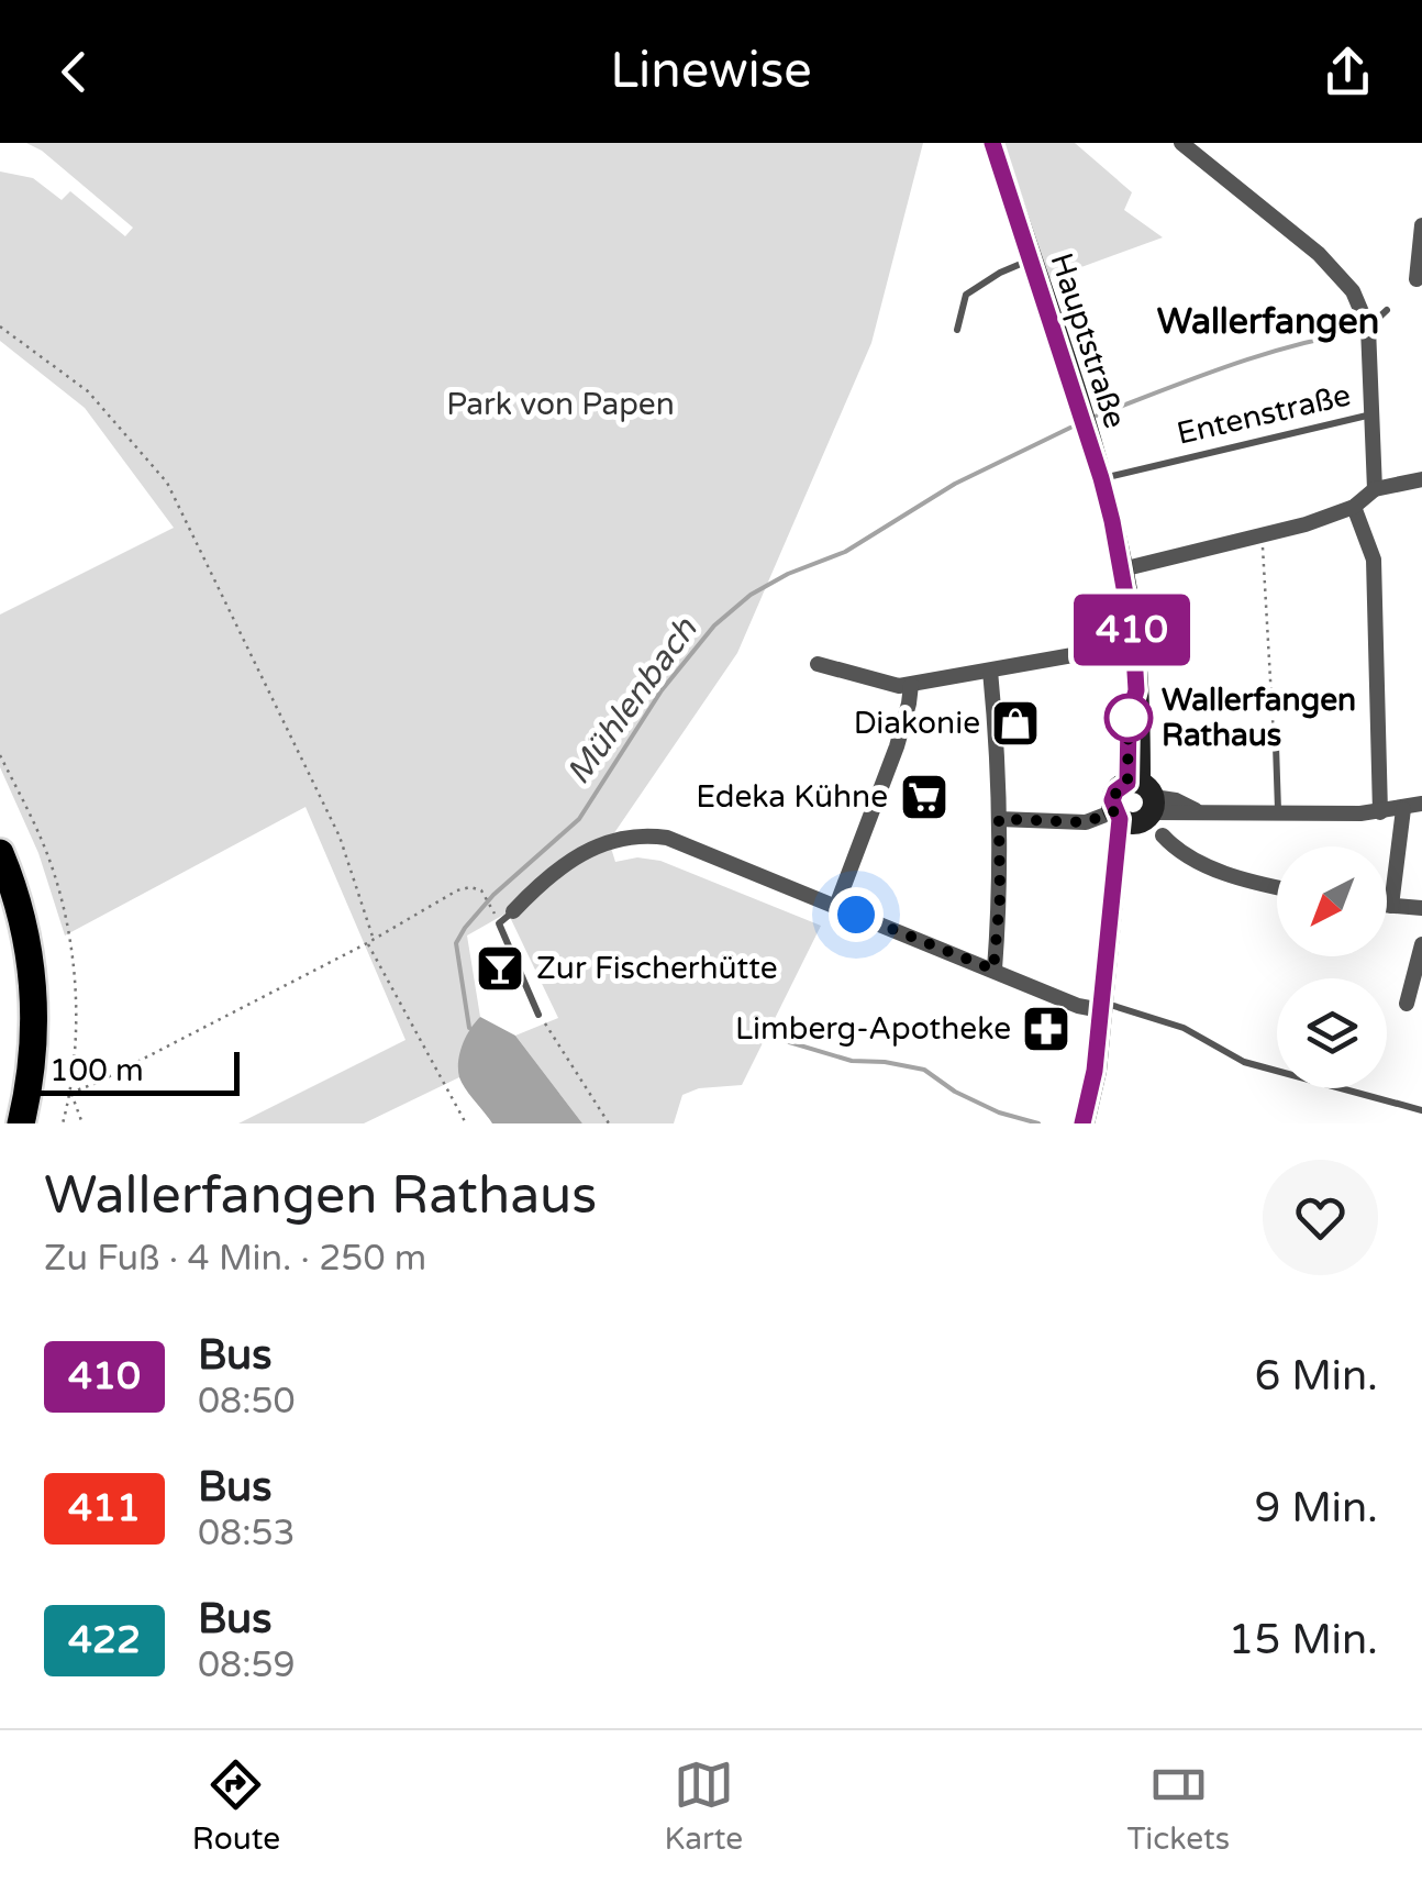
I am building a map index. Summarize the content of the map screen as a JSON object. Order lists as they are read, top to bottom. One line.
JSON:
{"streets":{"main road":["Hauptstraße"],"lane":["Entenstraße"]},"crossings":[["Hauptstraße","Entenstraße"]],"districts":["Wallerfangen"],"water":["Mühlenbach"],"parks":["Park von Papen"],"places":{"other":["Wallerfangen Rathaus"],"shop":["Diakonie"],"supermarket":["Edeka Kühne"],"bar":["Zur Fischerhütte"],"pharmacy":["Limberg-Apotheke"]},"lines":["bus line 410"],"scale_bar":"100 m","north":"bottom left","page":{"header":"Linewise","on_map":"410","scale":"100 m","heading":["Wallerfangen Rathaus","Zu Fuß · 4 Min. · 250 m"],"list":[{"mark":"410","name":"Bus","note":"08:50","value":"6 Min."},{"mark":"411","name":"Bus","note":"08:53","value":"9 Min."},{"mark":"422","name":"Bus","note":"08:59","value":"15 Min."}],"tabs":["Route","Karte","Tickets"]}}
